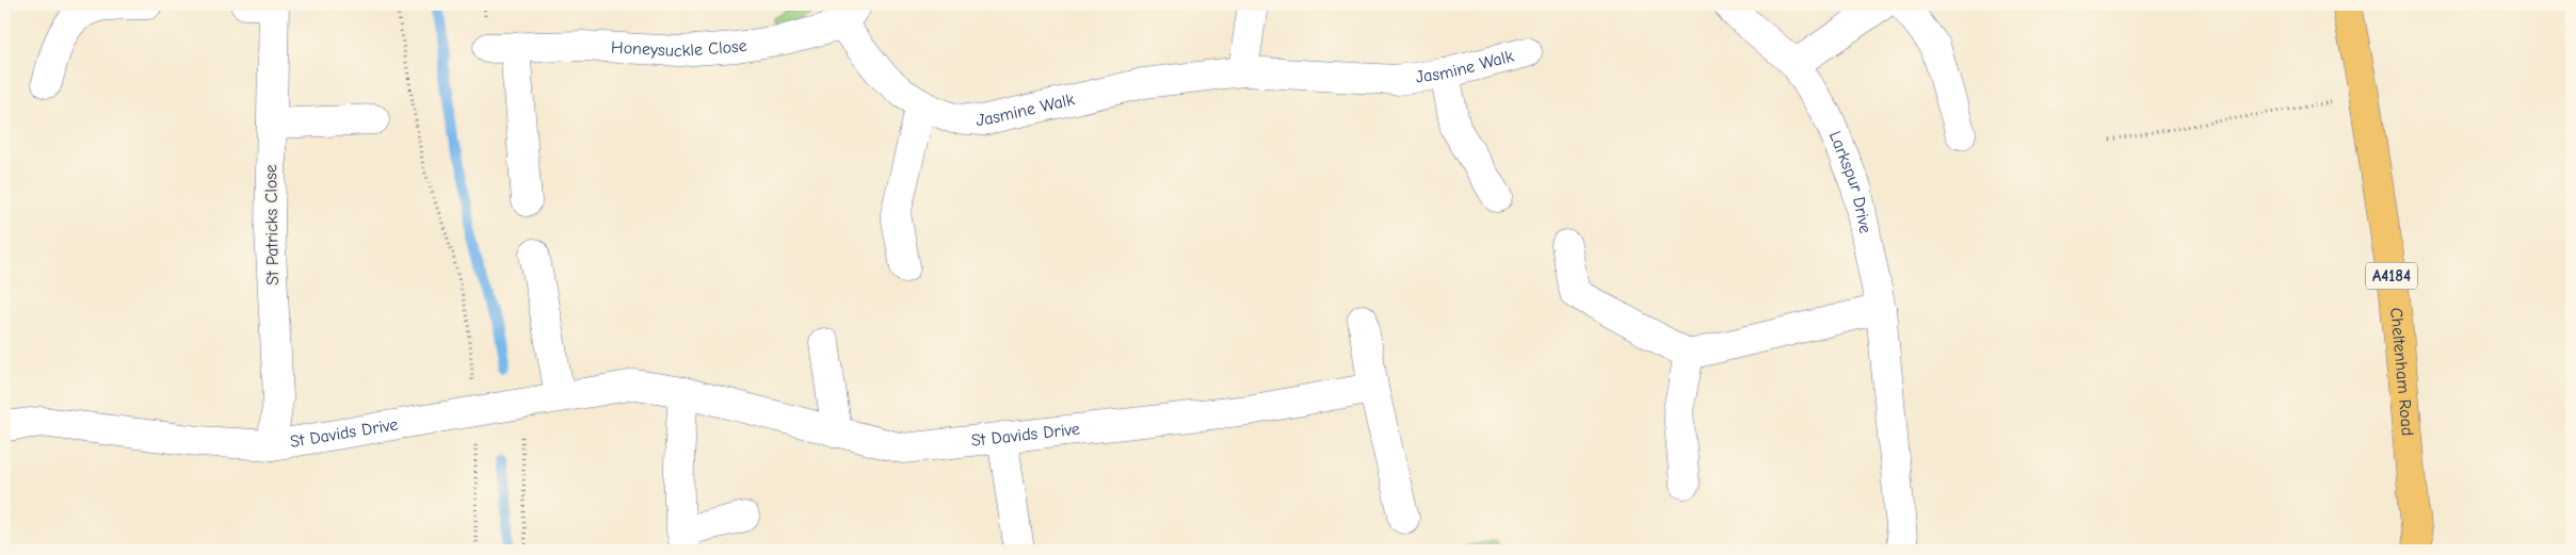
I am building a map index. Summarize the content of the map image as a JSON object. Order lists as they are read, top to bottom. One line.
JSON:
{"streets":{"main road":["A4184","Cheltenham Road"],"street":["Honeysuckle Close","Jasmine Walk","Larkspur Drive","St Patricks Close","St Davids Drive"]},"crossings":[["Honeysuckle Close","Jasmine Walk"],["St Patricks Close","St Davids Drive"]]}
